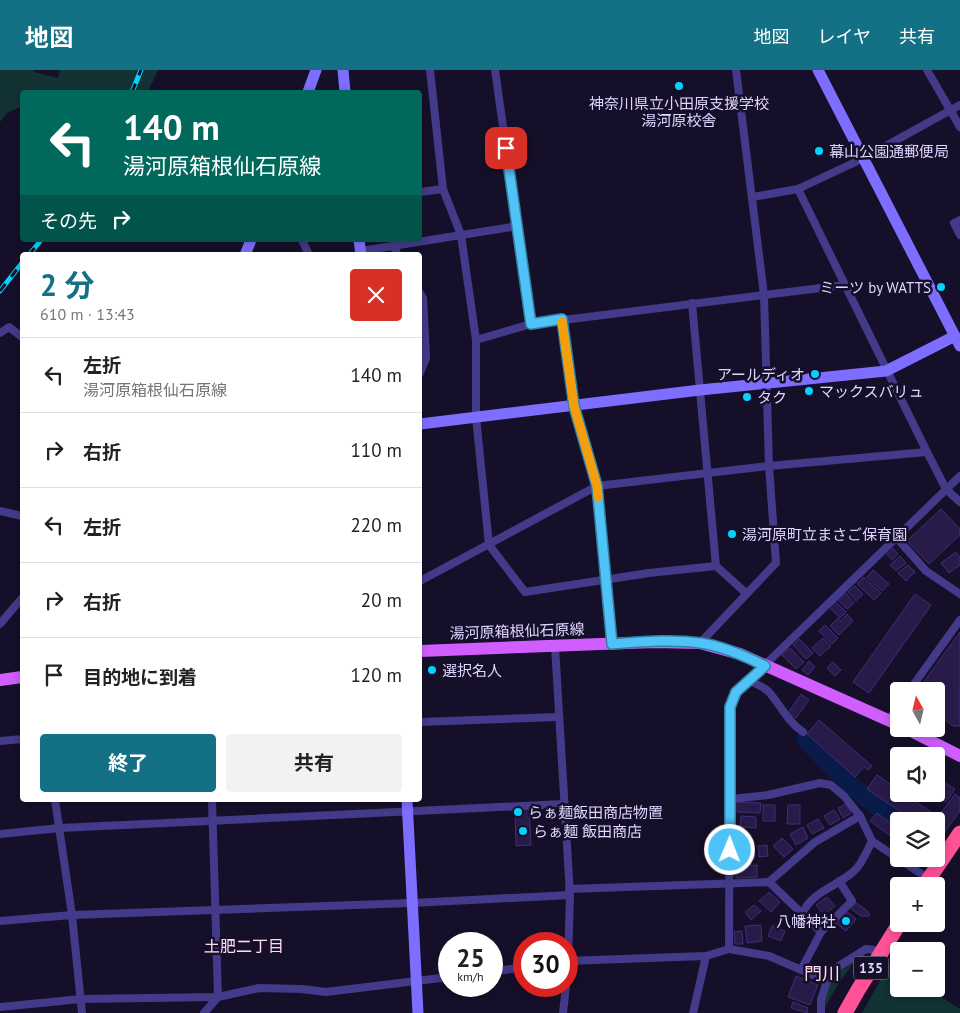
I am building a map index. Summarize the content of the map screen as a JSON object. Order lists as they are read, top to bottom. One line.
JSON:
{"streets":{"highway":["135"],"main road":["湯河原箱根仙石原線"]},"districts":["土肥二丁目","門川"],"places":["神奈川県立小田原支援学校 湯河原校舎","幕山公園通郵便局","ミーツ by WATTS","アールディオ","マックスバリュ","タク","湯河原町立まさご保育園","選択名人","らぁ麺飯田商店物置","らぁ麺 飯田商店","八幡神社"],"north":"top","page":{"header":"地図","nav":["地図","レイヤ","共有"],"turn":["140 m","湯河原箱根仙石原線"],"then":"その先","heading":["2 分","610 m · 13:43"],"list":[{"name":"左折","note":"湯河原箱根仙石原線","value":"140 m"},{"name":"右折","value":"110 m"},{"name":"左折","value":"220 m"},{"name":"右折","value":"20 m"},{"name":"目的地に到着","value":"120 m"}],"map_buttons":["+","−"],"buttons":["終了","共有"],"speed":"25 km/h","limit":"30"}}
